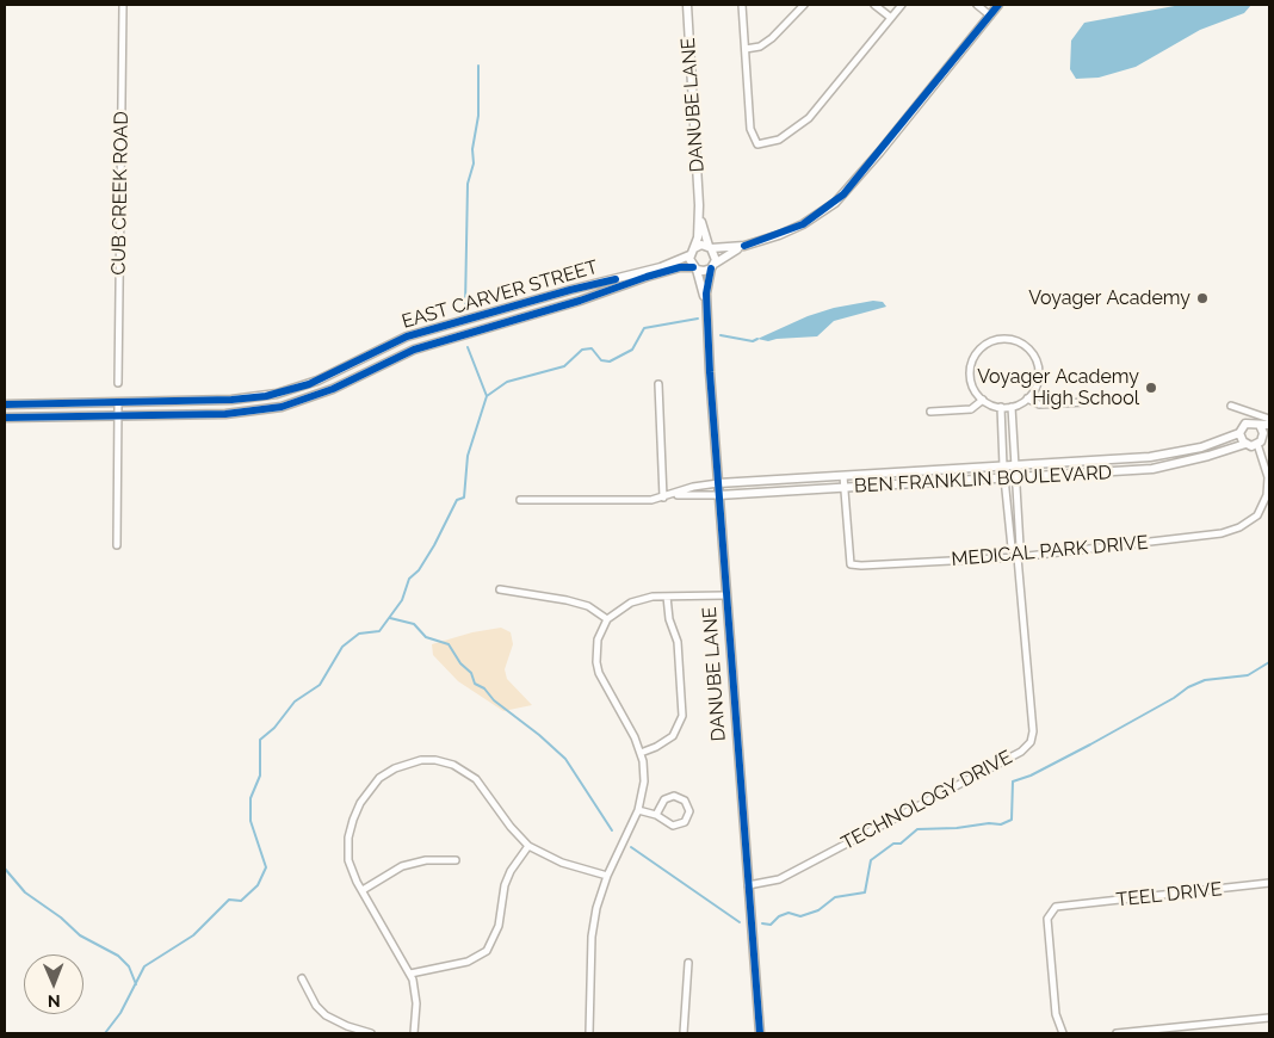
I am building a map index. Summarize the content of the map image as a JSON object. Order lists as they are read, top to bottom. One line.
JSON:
{"streets":{"street":["DANUBE LANE","CUB CREEK ROAD","EAST CARVER STREET","BEN FRANKLIN BOULEVARD","MEDICAL PARK DRIVE","TECHNOLOGY DRIVE","TEEL DRIVE"]},"crossings":[["DANUBE LANE","EAST CARVER STREET"],["DANUBE LANE","BEN FRANKLIN BOULEVARD"],["DANUBE LANE","TECHNOLOGY DRIVE"],["BEN FRANKLIN BOULEVARD","MEDICAL PARK DRIVE"],["BEN FRANKLIN BOULEVARD","TECHNOLOGY DRIVE"],["MEDICAL PARK DRIVE","TECHNOLOGY DRIVE"]],"places":["Voyager Academy","Voyager Academy High School"],"north":"bottom"}
